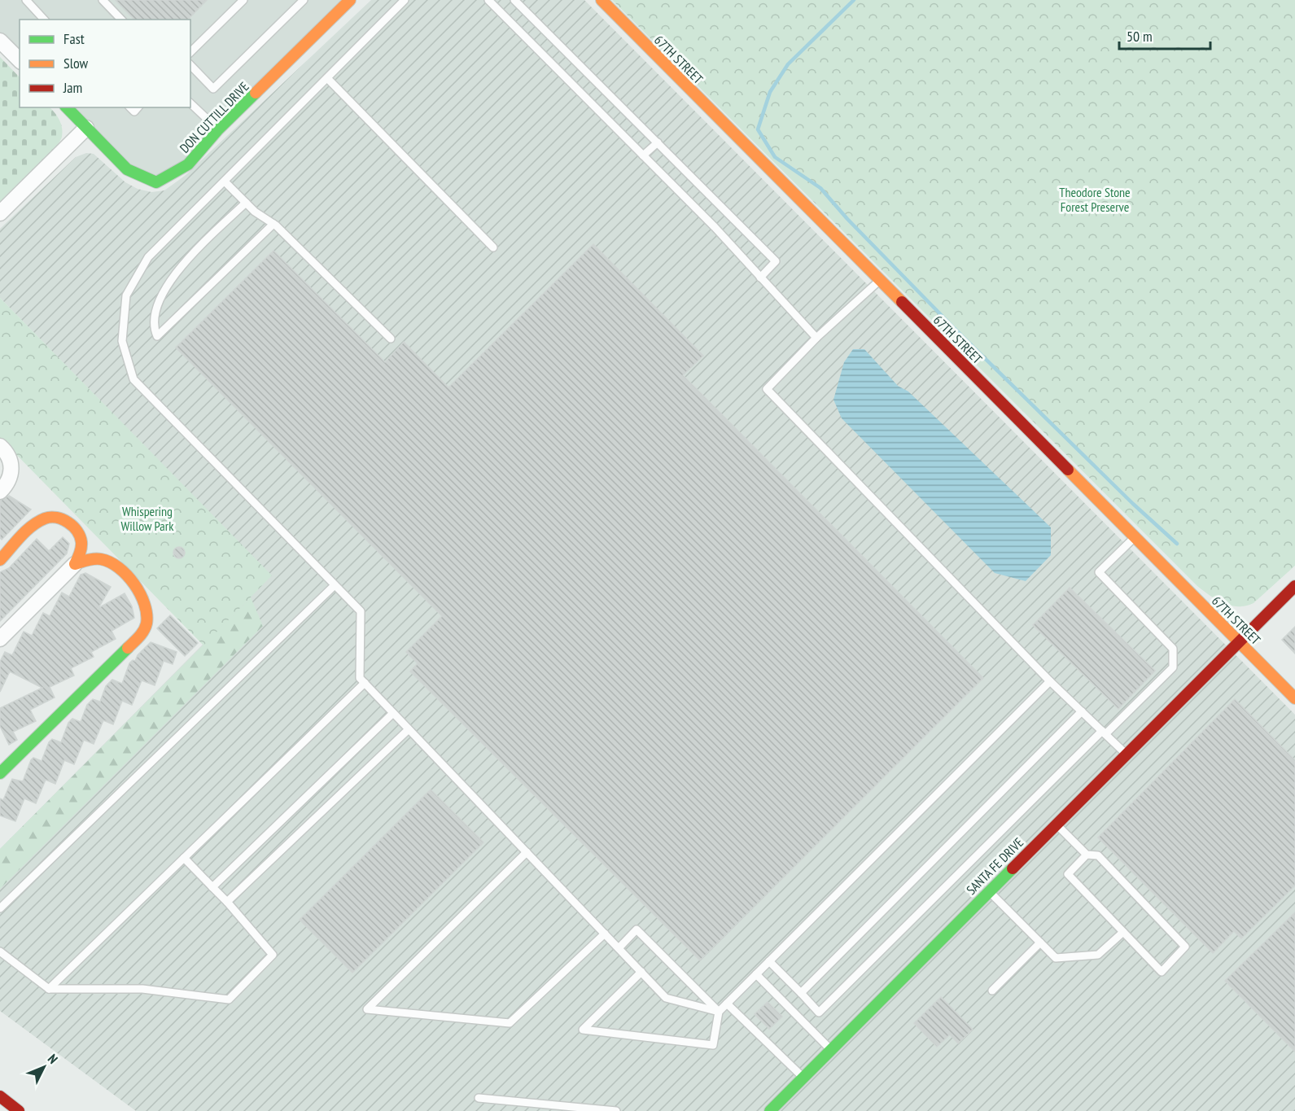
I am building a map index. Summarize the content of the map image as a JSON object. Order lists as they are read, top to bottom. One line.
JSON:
{"streets":{"main road":["67TH STREET","DON CUTTILL DRIVE","SANTA FE DRIVE"]},"crossings":[["67TH STREET","SANTA FE DRIVE"]],"parks":["Theodore Stone Forest Preserve","Whispering Willow Park"],"legend":["Fast","Slow","Jam"],"scale_bar":"50 m","north":"top right"}
